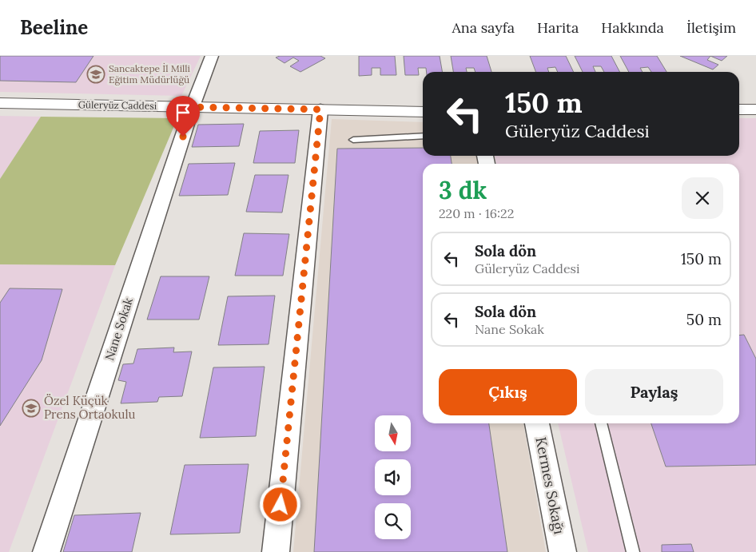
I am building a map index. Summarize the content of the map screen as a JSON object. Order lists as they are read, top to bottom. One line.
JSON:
{"streets":{"street":["Güleryüz Caddesi","Nane Sokak","Kermes Sokağı"]},"crossings":[["Güleryüz Caddesi","Nane Sokak"]],"places":{"school or university":["Sancaktepe İl Milli Eğitim Müdürlüğü","Özel Küçük Prens Ortaokulu"]},"north":"bottom","page":{"header":"Beeline","nav":["Ana sayfa","Harita","Hakkında","İletişim"],"turn":["150 m","Güleryüz Caddesi"],"heading":["3 dk","220 m · 16:22"],"list":[{"name":"Sola dön","note":"Güleryüz Caddesi","value":"150 m"},{"name":"Sola dön","note":"Nane Sokak","value":"50 m"}],"buttons":["Çıkış","Paylaş"]}}
